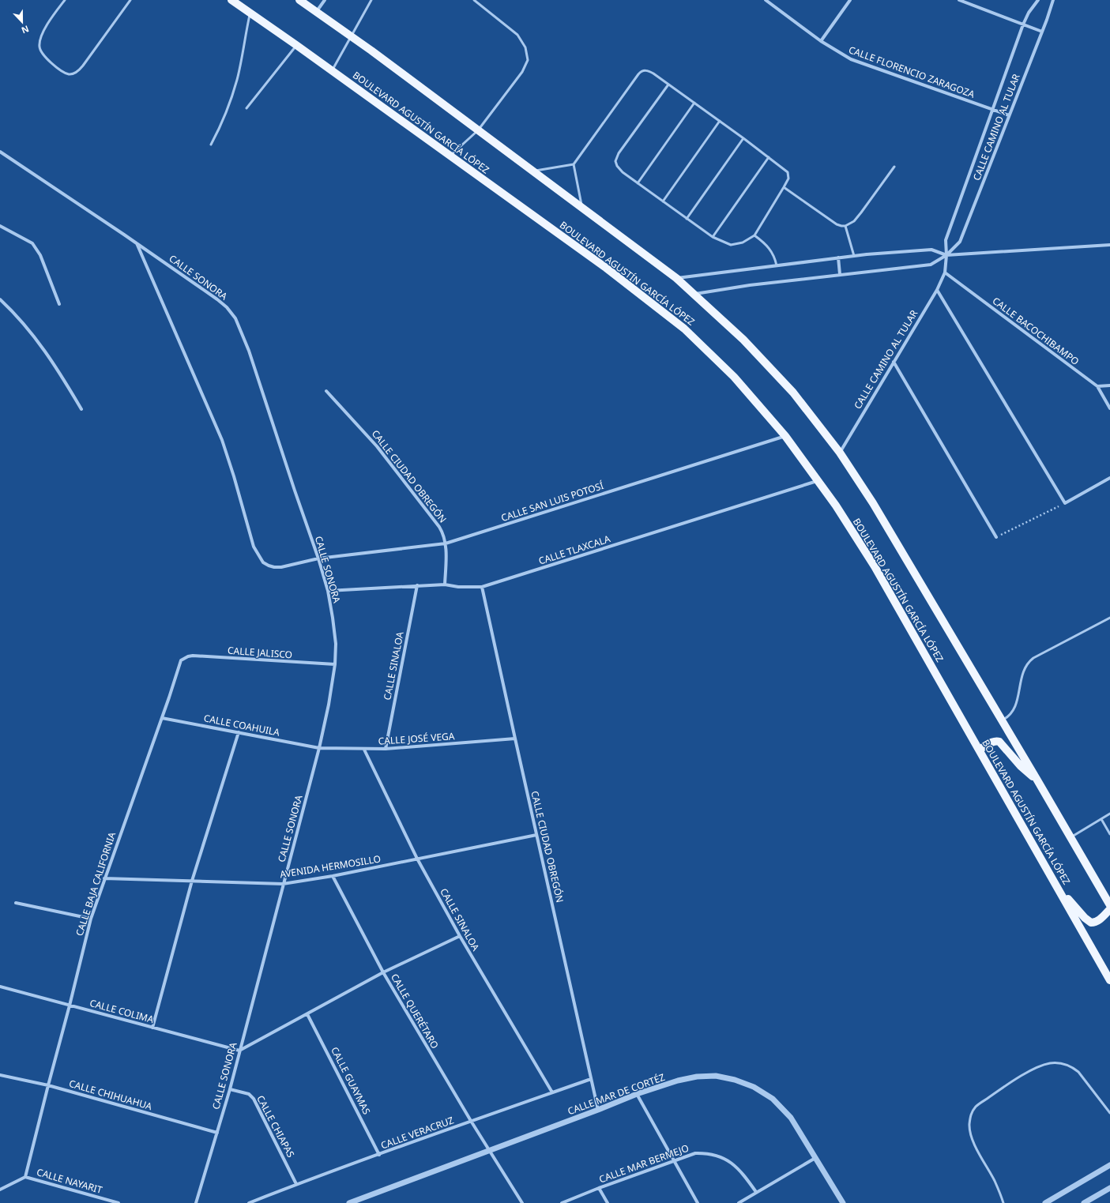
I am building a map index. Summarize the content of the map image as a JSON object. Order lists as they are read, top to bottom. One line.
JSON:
{"streets":{"main road":["BOULEVARD AGUSTÍN GARCÍA LÓPEZ"],"street":["CALLE FLORENCIO ZARAGOZA","CALLE CAMINO AL TULAR","CALLE SONORA","CALLE BACOCHIBAMPO","CALLE CIUDAD OBREGÓN","CALLE SAN LUIS POTOSÍ","CALLE TLAXCALA","CALLE JALISCO","CALLE SINALOA","CALLE COAHUILA","CALLE JOSÉ VEGA","AVENIDA HERMOSILLO","CALLE BAJA CALIFORNIA","CALLE COLIMA","CALLE QUERÉTARO","CALLE GUAYMAS","CALLE MAR DE CORTÉZ","CALLE CHIHUAHUA","CALLE CHIAPAS","CALLE VERACRUZ","CALLE MAR BERMEJO","CALLE NAYARIT"]},"crossings":[["CALLE FLORENCIO ZARAGOZA","CALLE CAMINO AL TULAR"],["BOULEVARD AGUSTÍN GARCÍA LÓPEZ","CALLE SAN LUIS POTOSÍ"],["BOULEVARD AGUSTÍN GARCÍA LÓPEZ","CALLE TLAXCALA"],["CALLE CAMINO AL TULAR","CALLE BACOCHIBAMPO"],["CALLE SONORA","CALLE SAN LUIS POTOSÍ"],["CALLE SONORA","CALLE TLAXCALA"],["CALLE SONORA","CALLE JALISCO"],["CALLE SONORA","CALLE COAHUILA"],["CALLE SONORA","CALLE JOSÉ VEGA"],["CALLE SONORA","AVENIDA HERMOSILLO"],["CALLE SONORA","CALLE COLIMA"],["CALLE SONORA","CALLE CHIHUAHUA"],["CALLE SONORA","CALLE CHIAPAS"],["CALLE CIUDAD OBREGÓN","CALLE SAN LUIS POTOSÍ"],["CALLE CIUDAD OBREGÓN","CALLE TLAXCALA"],["CALLE CIUDAD OBREGÓN","CALLE JOSÉ VEGA"],["CALLE CIUDAD OBREGÓN","AVENIDA HERMOSILLO"],["CALLE CIUDAD OBREGÓN","CALLE MAR DE CORTÉZ"],["CALLE CIUDAD OBREGÓN","CALLE VERACRUZ"],["CALLE TLAXCALA","CALLE SINALOA"],["CALLE JALISCO","CALLE BAJA CALIFORNIA"],["CALLE SINALOA","CALLE JOSÉ VEGA"],["CALLE SINALOA","AVENIDA HERMOSILLO"],["CALLE SINALOA","CALLE VERACRUZ"],["CALLE COAHUILA","CALLE JOSÉ VEGA"],["CALLE COAHUILA","CALLE BAJA CALIFORNIA"],["AVENIDA HERMOSILLO","CALLE BAJA CALIFORNIA"],["AVENIDA HERMOSILLO","CALLE QUERÉTARO"],["CALLE BAJA CALIFORNIA","CALLE COLIMA"],["CALLE BAJA CALIFORNIA","CALLE CHIHUAHUA"],["CALLE BAJA CALIFORNIA","CALLE NAYARIT"],["CALLE QUERÉTARO","CALLE MAR DE CORTÉZ"],["CALLE QUERÉTARO","CALLE VERACRUZ"],["CALLE GUAYMAS","CALLE VERACRUZ"],["CALLE CHIAPAS","CALLE VERACRUZ"]],"north":"bottom"}
